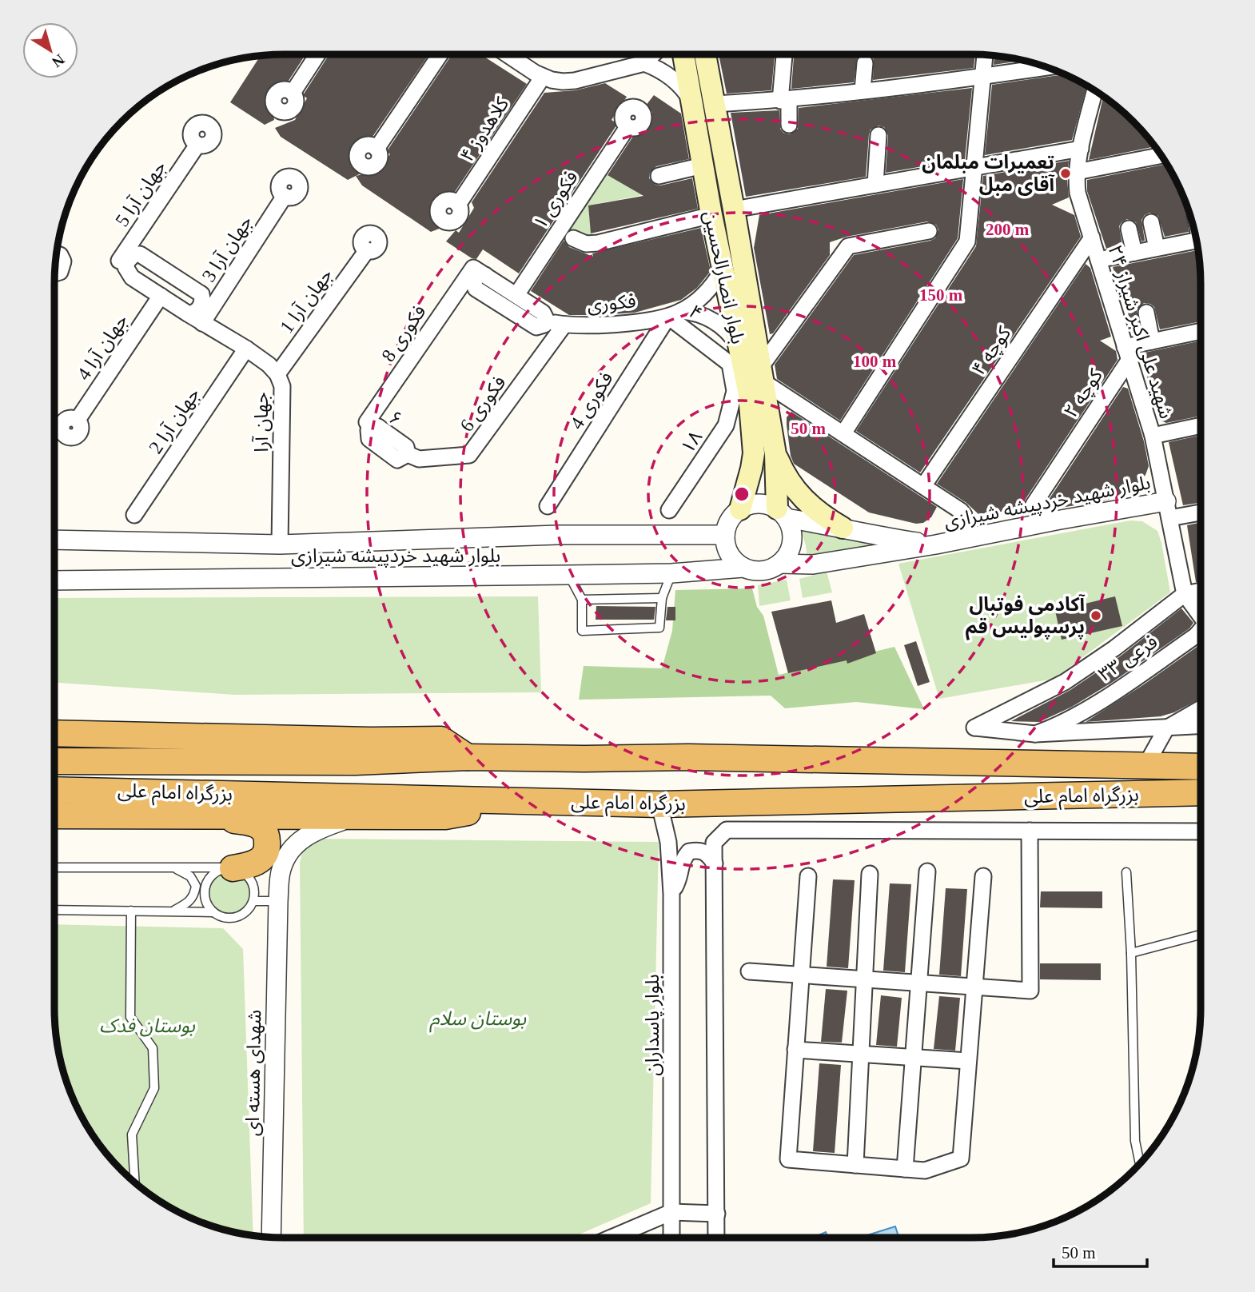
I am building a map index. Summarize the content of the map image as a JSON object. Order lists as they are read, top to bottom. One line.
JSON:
{"streets":{"highway":["بزرگراه امام علی"],"main road":["بلوار انصارالحسین"],"street":["کلاهدوز ۴","جهان آرا 5","فکوری ۱","جهان آرا 3","جهان آرا 1","فکوری","۴","شهید علی اکبر شیراز ۲۴","فکوری 8","جهان آرا 4","کوچه ۴","کوچه ۲","فکوری 4","فکوری 6","۶","جهان آرا 2","جهان آرا","۱۸","بلوار شهید خردپیشه شیرازی","فرعی ۳۳","بلوار پاسداران","شهدای هسته ای"]},"crossings":[["جهان آرا 5","جهان آرا"],["جهان آرا 3","جهان آرا"],["بلوار انصارالحسین","فکوری"],["بلوار انصارالحسین","بلوار شهید خردپیشه شیرازی"],["جهان آرا 1","جهان آرا"],["فکوری","۴"],["فکوری","فکوری 8"],["فکوری","فکوری 4"],["فکوری","فکوری 6"],["۴","فکوری 4"],["۴","۱۸"],["شهید علی اکبر شیراز ۲۴","کوچه ۴"],["شهید علی اکبر شیراز ۲۴","کوچه ۲"],["شهید علی اکبر شیراز ۲۴","بلوار شهید خردپیشه شیرازی"],["شهید علی اکبر شیراز ۲۴","فرعی ۳۳"],["فکوری 8","۶"],["جهان آرا 4","جهان آرا"],["کوچه ۲","بلوار شهید خردپیشه شیرازی"],["فکوری 6","۶"],["جهان آرا 2","جهان آرا"],["جهان آرا","بلوار شهید خردپیشه شیرازی"],["بزرگراه امام علی","بلوار پاسداران"]],"parks":["بوستان سلام","بوستان فدک"],"places":["تعمیرات مبلمان آقای مبل","آکادمی فوتبال پرسپولیس قم"],"scale_bar":"50 m","north":"bottom right","rings":["200 m","150 m","100 m","50 m"]}
